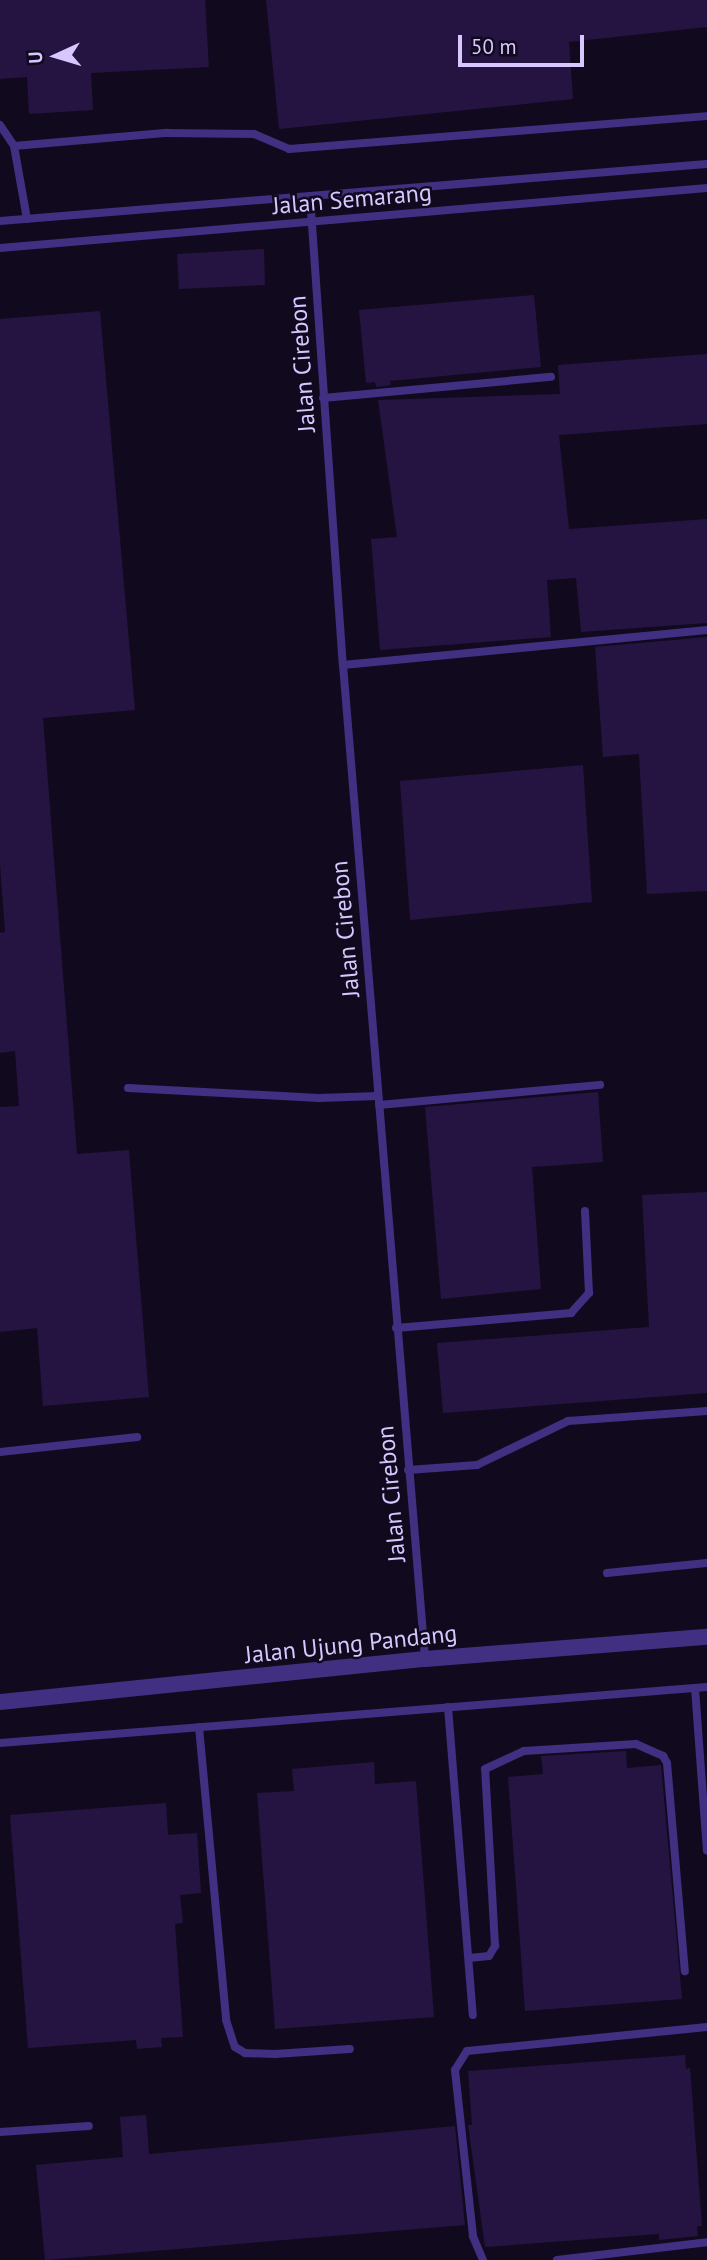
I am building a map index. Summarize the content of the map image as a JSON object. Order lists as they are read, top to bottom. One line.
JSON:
{"streets":{"street":["Jalan Ujung Pandang"],"lane":["Jalan Semarang","Jalan Cirebon"]},"crossings":[["Jalan Semarang","Jalan Cirebon"],["Jalan Cirebon","Jalan Ujung Pandang"]],"scale_bar":"50 m","north":"left"}
